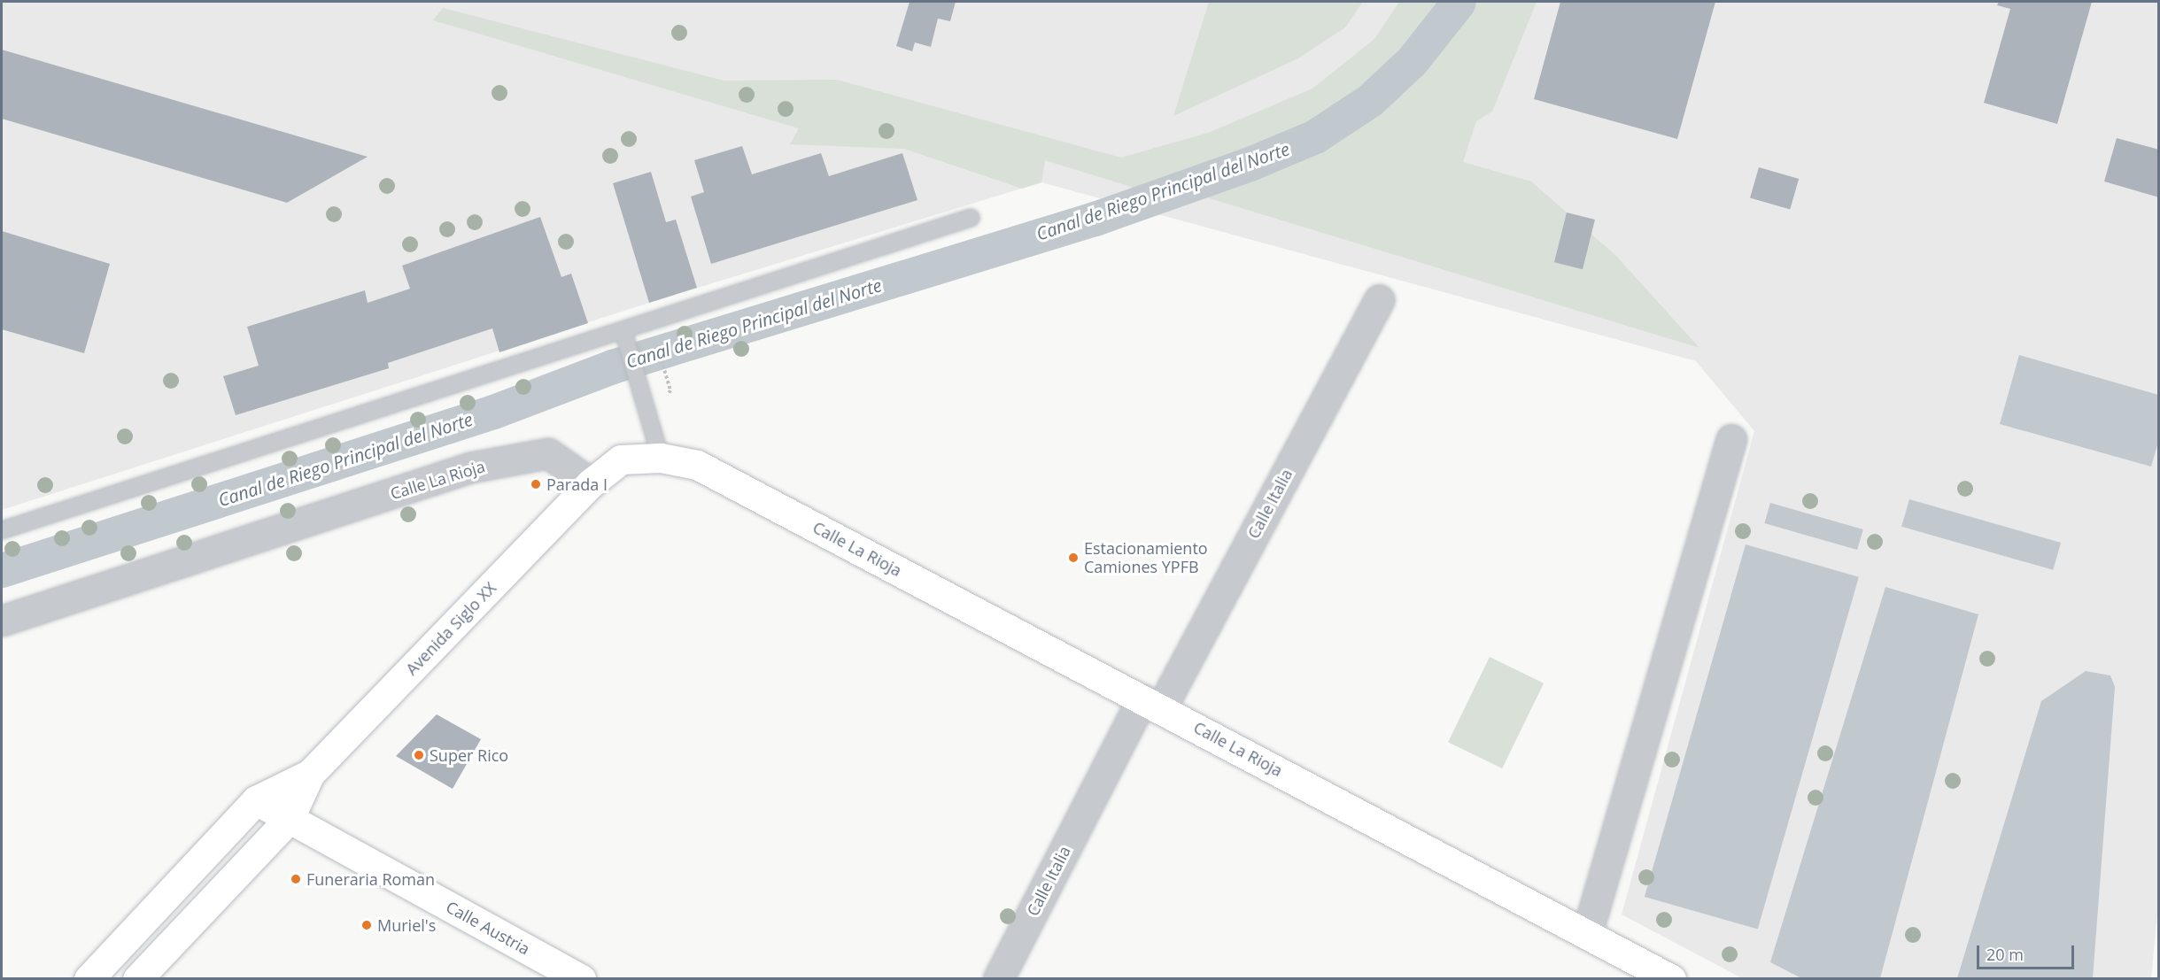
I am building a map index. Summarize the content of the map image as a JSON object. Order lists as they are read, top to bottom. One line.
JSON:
{"streets":{"main road":["Calle La Rioja","Avenida Siglo XX","Calle Austria"],"street":["Calle Italia"]},"crossings":[["Calle La Rioja","Calle Italia"],["Calle La Rioja","Avenida Siglo XX"],["Avenida Siglo XX","Calle Austria"]],"water":["Canal de Riego Principal del Norte"],"places":["Parada I","Estacionamiento Camiones YPFB","Super Rico","Funeraria Roman","Muriel's"],"scale_bar":"20 m"}
